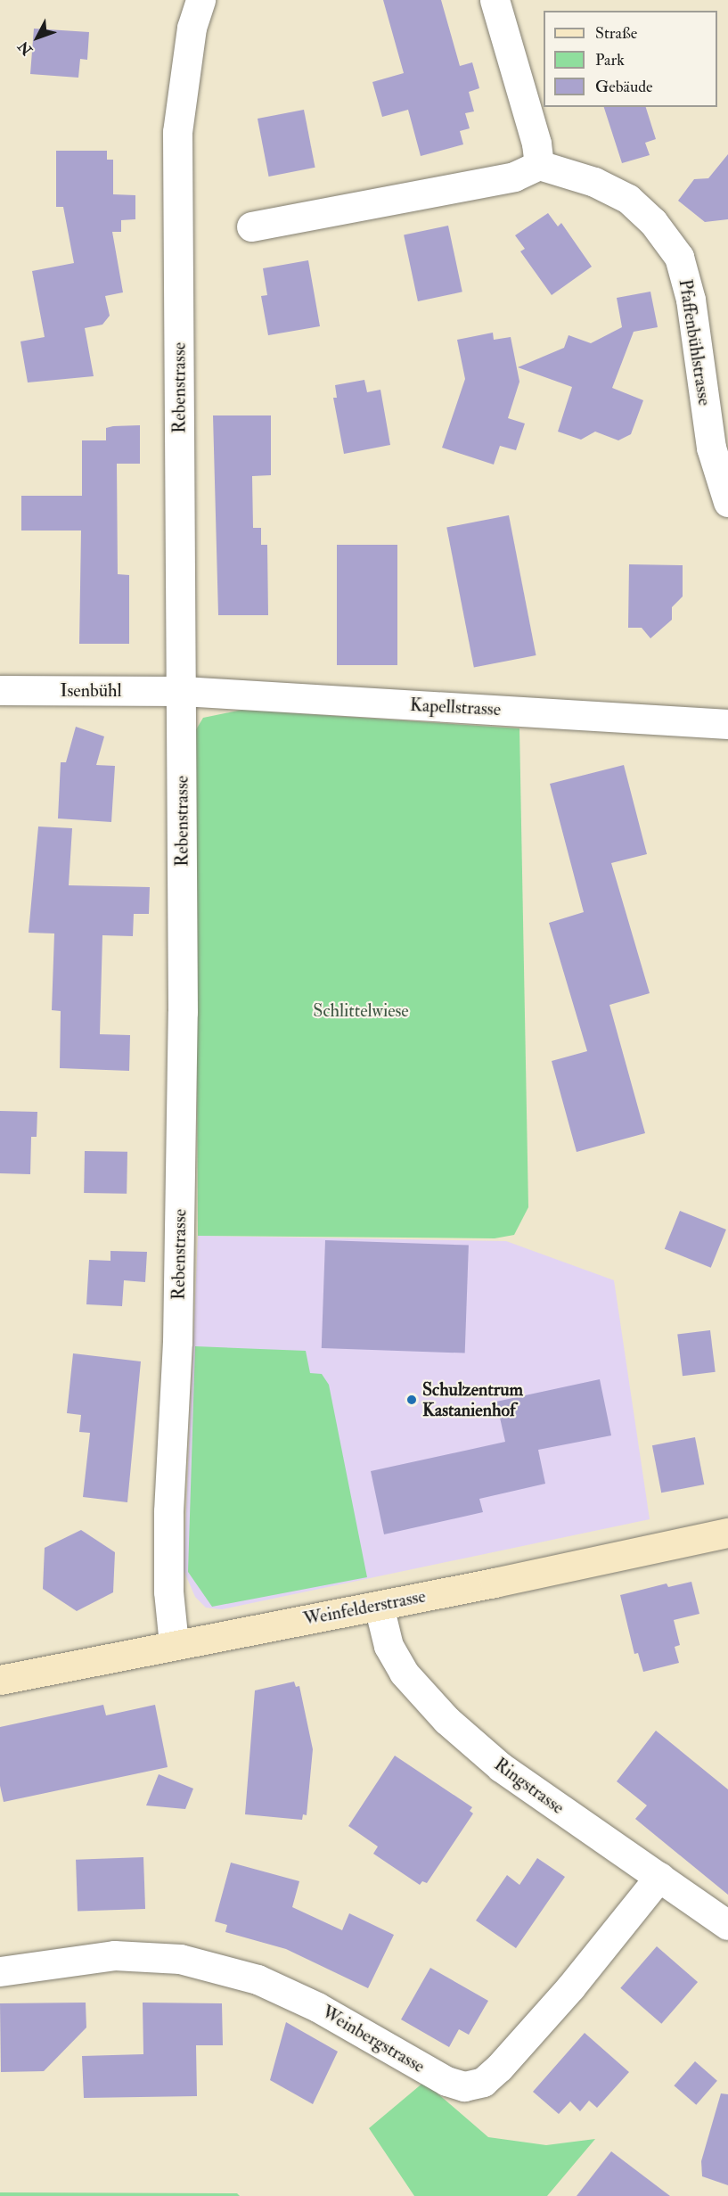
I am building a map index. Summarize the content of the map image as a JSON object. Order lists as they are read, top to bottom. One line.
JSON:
{"streets":{"main road":["Weinfelderstrasse"],"street":["Pfaffenbühlstrasse","Rebenstrasse","Isenbühl","Kapellstrasse","Ringstrasse","Weinbergstrasse"]},"crossings":[["Rebenstrasse","Isenbühl"],["Rebenstrasse","Kapellstrasse"],["Rebenstrasse","Weinfelderstrasse"],["Isenbühl","Kapellstrasse"],["Weinfelderstrasse","Ringstrasse"],["Ringstrasse","Weinbergstrasse"]],"parks":["Schlittelwiese"],"places":["Schulzentrum Kastanienhof"],"legend":["Straße","Park","Gebäude"],"north":"bottom left"}
